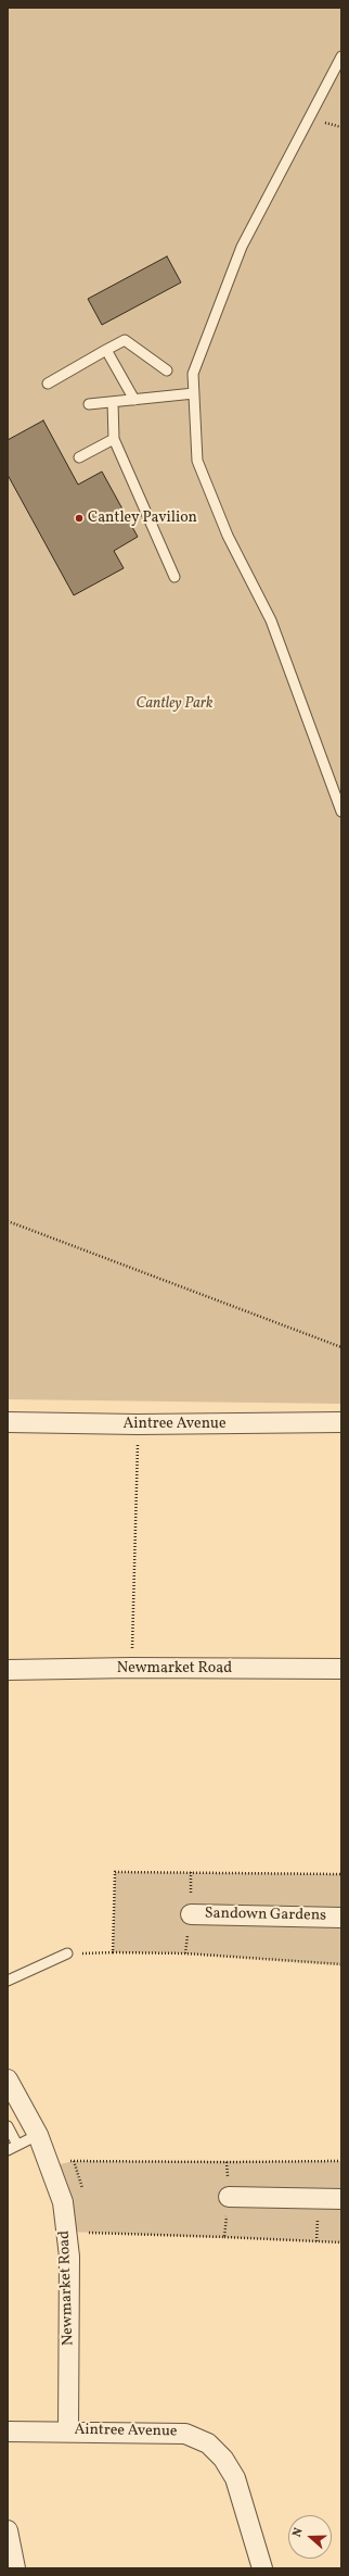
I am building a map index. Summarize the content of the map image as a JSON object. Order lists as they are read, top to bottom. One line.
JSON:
{"streets":{"street":["Aintree Avenue","Newmarket Road","Sandown Gardens"]},"crossings":[["Aintree Avenue","Newmarket Road"]],"parks":["Cantley Park"],"places":["Cantley Pavilion"],"north":"left"}
